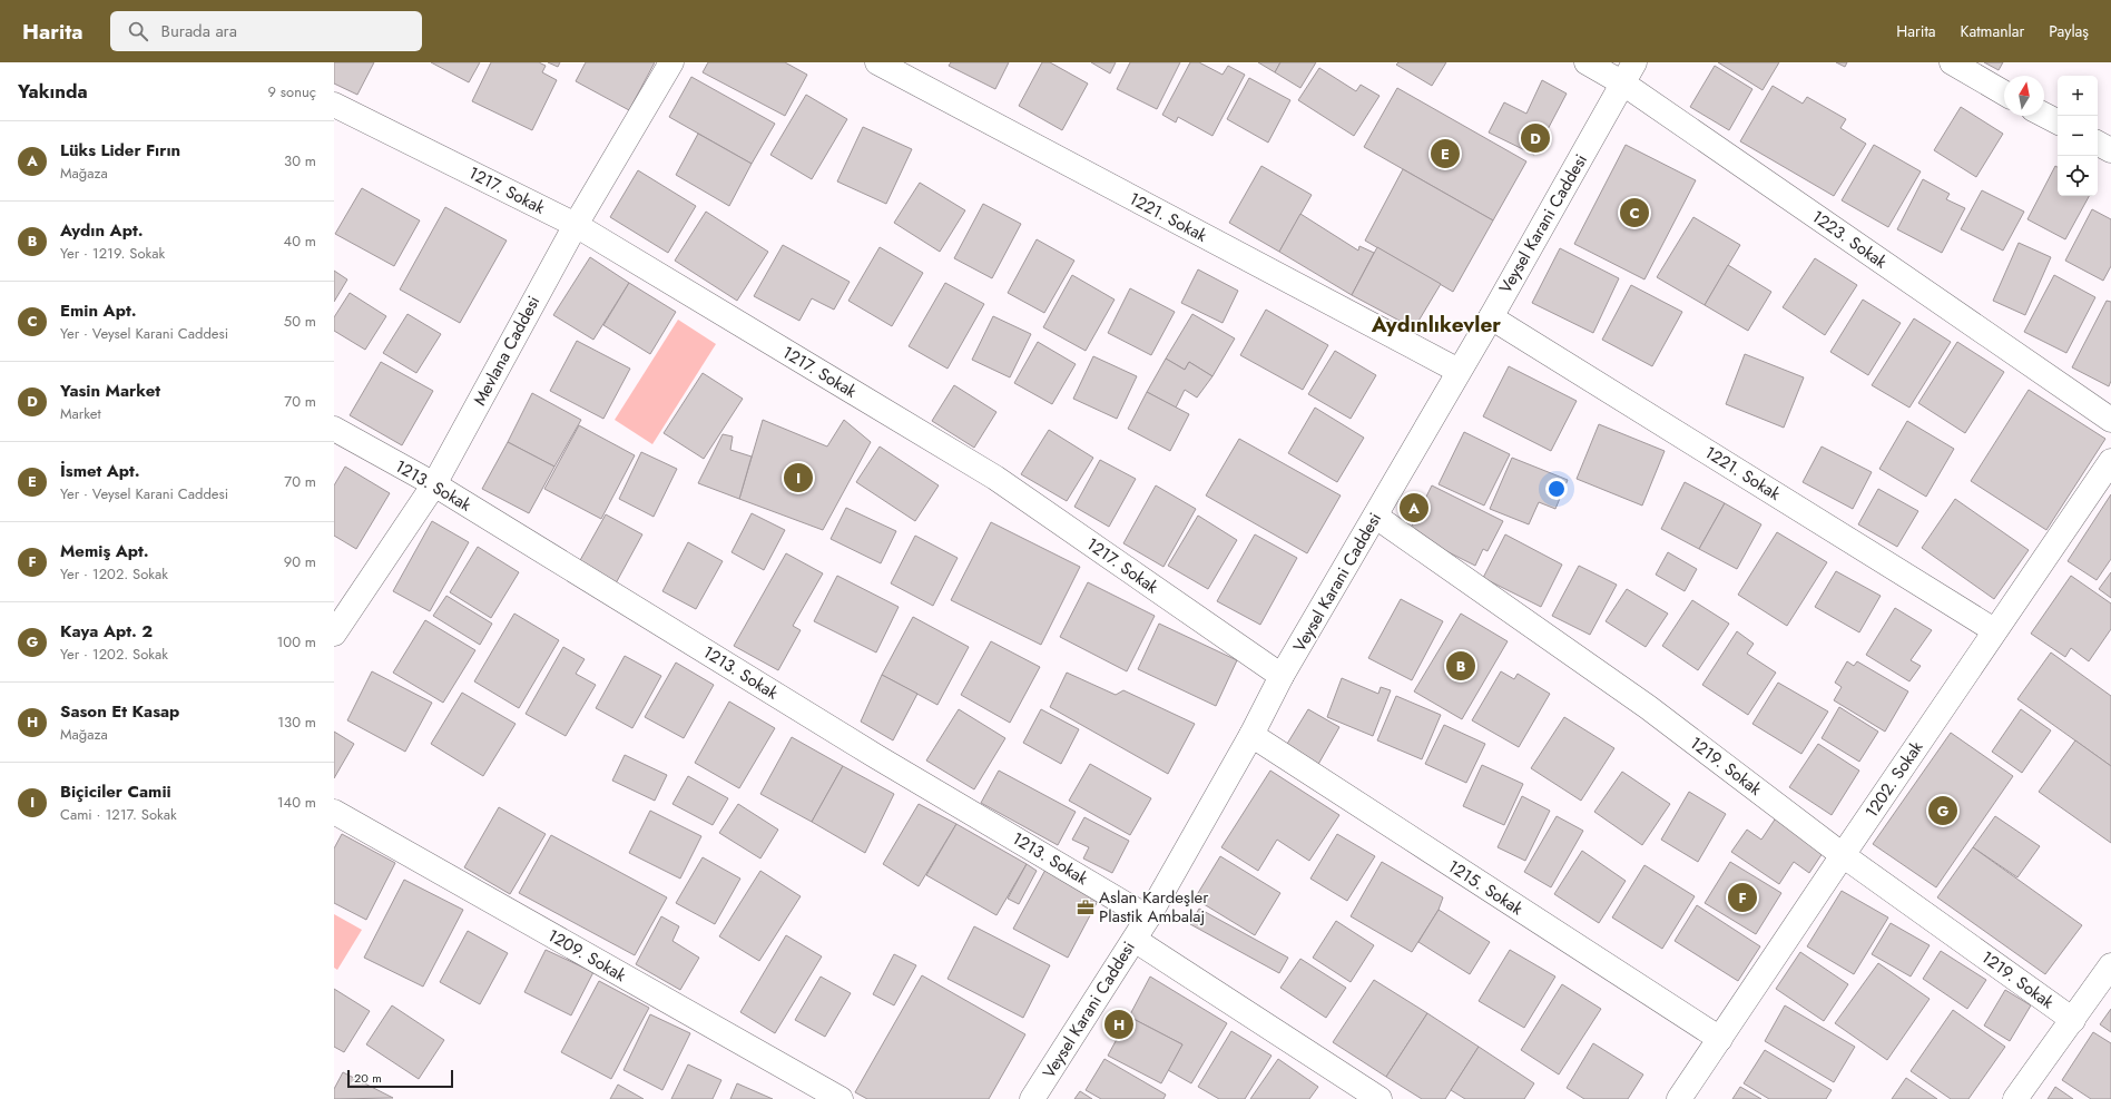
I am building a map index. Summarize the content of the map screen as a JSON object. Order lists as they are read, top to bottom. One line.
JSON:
{"streets":{"street":["1217. Sokak","1221. Sokak","Veysel Karani Caddesi","1223. Sokak","Mevlana Caddesi","1213. Sokak","1219. Sokak","1202. Sokak","1215. Sokak","1209. Sokak"]},"crossings":[["1217. Sokak","Veysel Karani Caddesi"],["1217. Sokak","Mevlana Caddesi"],["1221. Sokak","Veysel Karani Caddesi"],["1221. Sokak","1202. Sokak"],["Veysel Karani Caddesi","1223. Sokak"],["Veysel Karani Caddesi","1213. Sokak"],["Veysel Karani Caddesi","1219. Sokak"],["Veysel Karani Caddesi","1215. Sokak"],["Mevlana Caddesi","1213. Sokak"],["1219. Sokak","1202. Sokak"],["1202. Sokak","1215. Sokak"]],"districts":["Aydınlıkevler"],"places":{"office":["Aslan Kardeşler Plastik Ambalaj"]},"scale_bar":"20 m","north":"top","page":{"header":"Harita","search":"Burada ara","nav":["Harita","Katmanlar","Paylaş"],"heading":["Yakında","9 sonuç"],"map_buttons":["+","−"],"list":[{"mark":"A","name":"Lüks Lider Fırın","note":"Mağaza","value":"30 m"},{"mark":"B","name":"Aydın Apt.","note":"Yer · 1219. Sokak","value":"40 m"},{"mark":"C","name":"Emin Apt.","note":"Yer · Veysel Karani Caddesi","value":"50 m"},{"mark":"D","name":"Yasin Market","note":"Market","value":"70 m"},{"mark":"E","name":"İsmet Apt.","note":"Yer · Veysel Karani Caddesi","value":"70 m"},{"mark":"F","name":"Memiş Apt.","note":"Yer · 1202. Sokak","value":"90 m"},{"mark":"G","name":"Kaya Apt. 2","note":"Yer · 1202. Sokak","value":"100 m"},{"mark":"H","name":"Sason Et Kasap","note":"Mağaza","value":"130 m"},{"mark":"I","name":"Biçiciler Camii","note":"Cami · 1217. Sokak","value":"140 m"}],"pins":["D","E","C","I","A","B","G","F","H"],"scale":"20 m"}}
